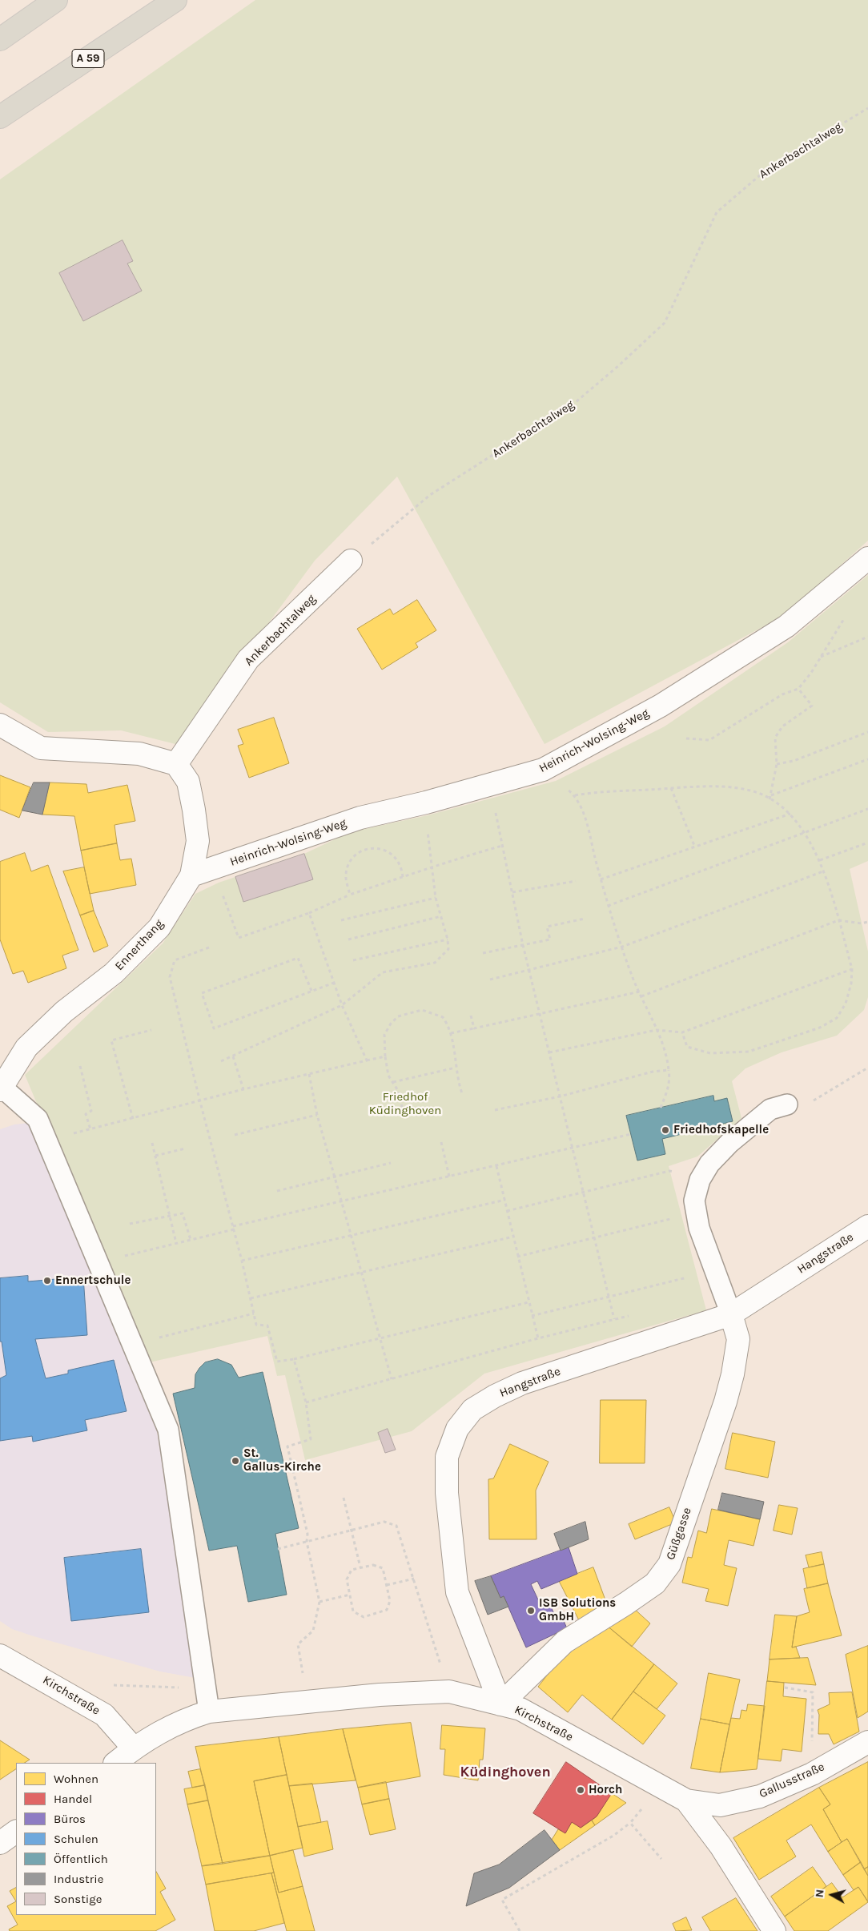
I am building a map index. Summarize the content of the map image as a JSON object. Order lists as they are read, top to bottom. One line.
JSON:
{"streets":{"highway":["A 59"],"street":["Ankerbachtalweg","Heinrich-Wolsing-Weg","Ennerthang","Hangstraße","Güßgasse","Kirchstraße","Gallusstraße"]},"crossings":[["Ankerbachtalweg","Ennerthang"],["Heinrich-Wolsing-Weg","Ennerthang"],["Hangstraße","Güßgasse"],["Hangstraße","Kirchstraße"],["Güßgasse","Kirchstraße"],["Kirchstraße","Gallusstraße"]],"districts":["Küdinghoven"],"parks":["Friedhof Küdinghoven"],"places":["Friedhofskapelle","Ennertschule","St. Gallus-Kirche","ISB Solutions GmbH","Horch"],"legend":["Wohnen","Handel","Büros","Schulen","Öffentlich","Industrie","Sonstige"],"north":"left"}
